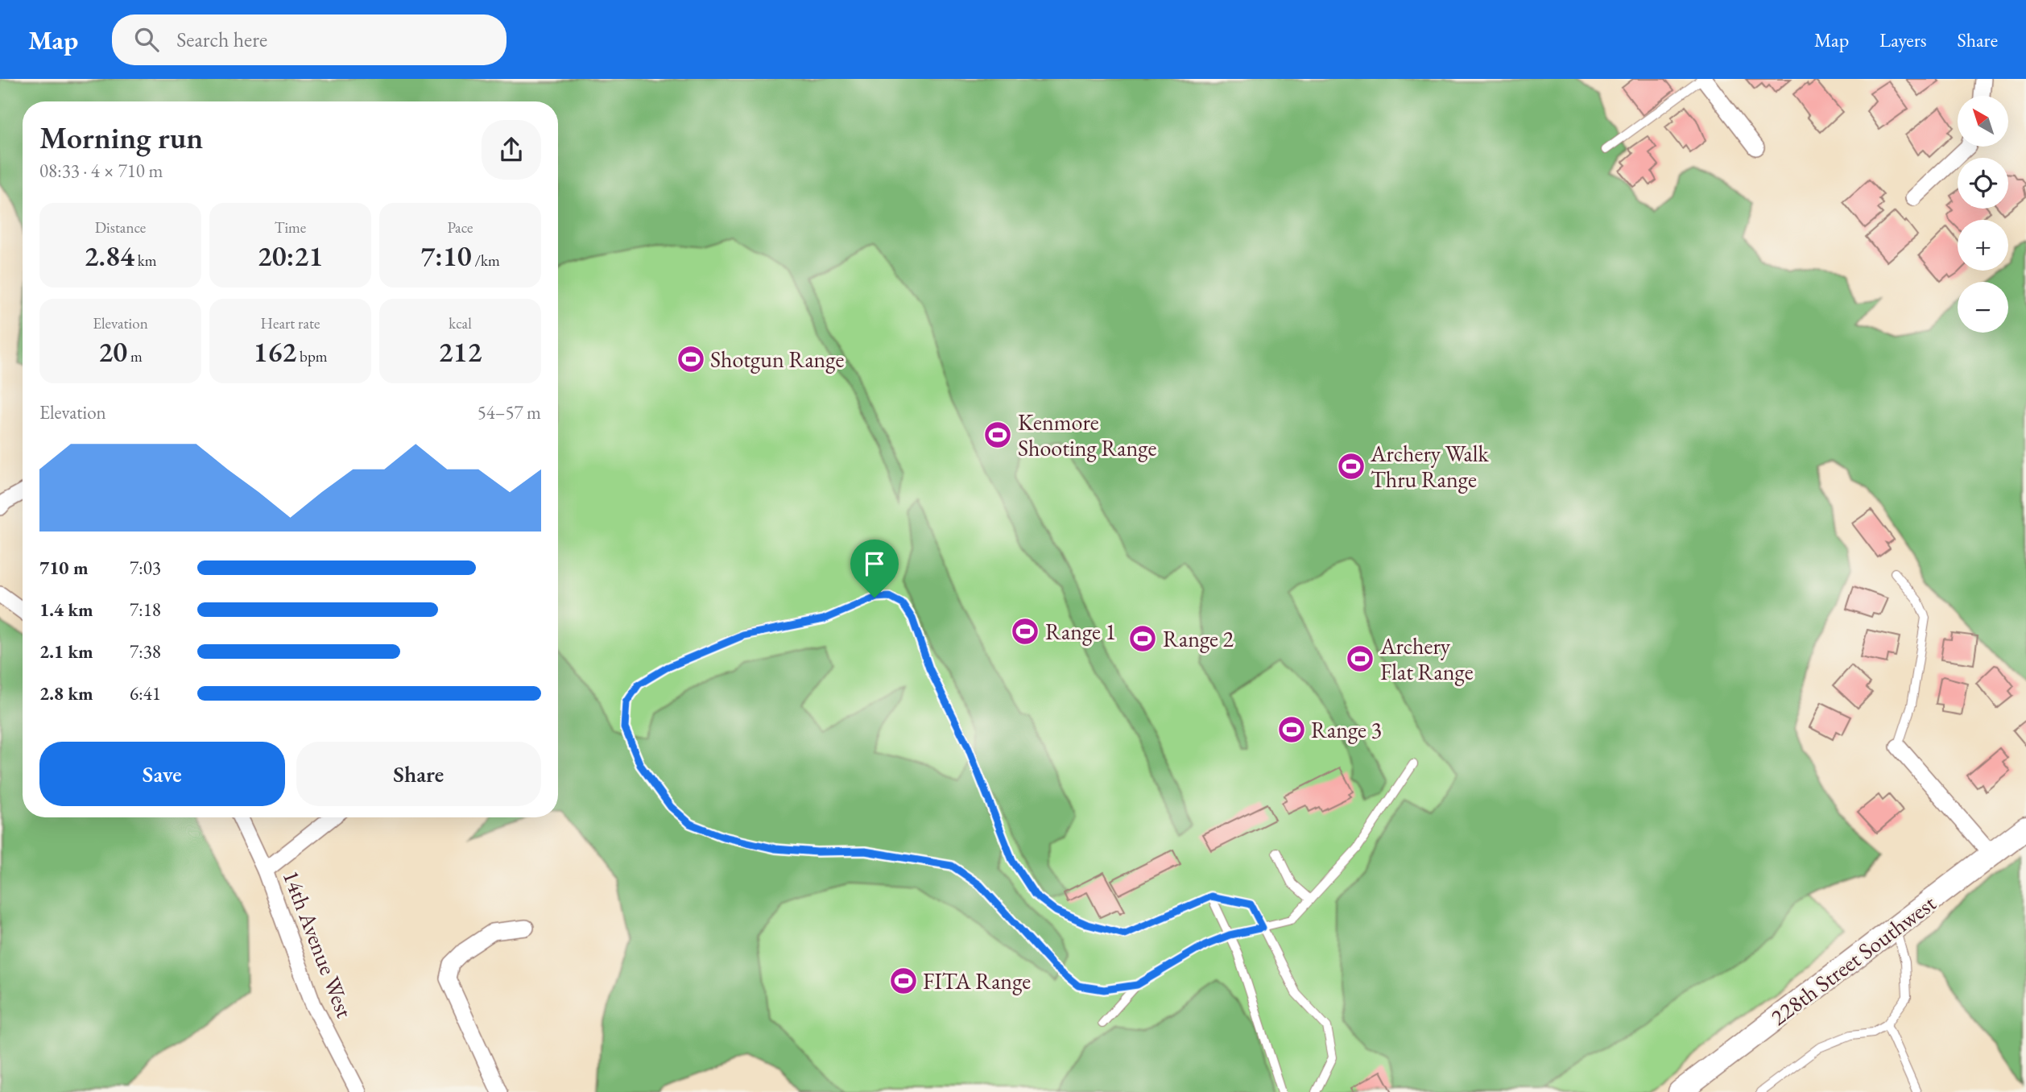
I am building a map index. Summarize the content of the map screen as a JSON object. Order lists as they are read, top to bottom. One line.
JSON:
{"streets":{"main road":["228th Street Southwest"],"street":["14th Avenue West"]},"places":{"sports":["Shotgun Range","Kenmore Shooting Range","Archery Walk Thru Range","Range 1","Range 2","Archery Flat Range","Range 3","FITA Range"]},"north":"top left","page":{"header":"Map","search":"Search here","nav":["Map","Layers","Share"],"map_buttons":["+","−"],"heading":["Morning run","08:33 · 4 × 710 m"],"stats":[["Distance","2.84 km"],["Time","20:21"],["Pace","7:10 /km"],["Elevation","20 m"],["Heart rate","162 bpm"],["kcal","212"]],"chart":["Elevation","54–57 m"],"list":[{"name":"710 m","note":"7:03"},{"name":"1.4 km","note":"7:18"},{"name":"2.1 km","note":"7:38"},{"name":"2.8 km","note":"6:41"}],"buttons":["Save","Share"]}}
